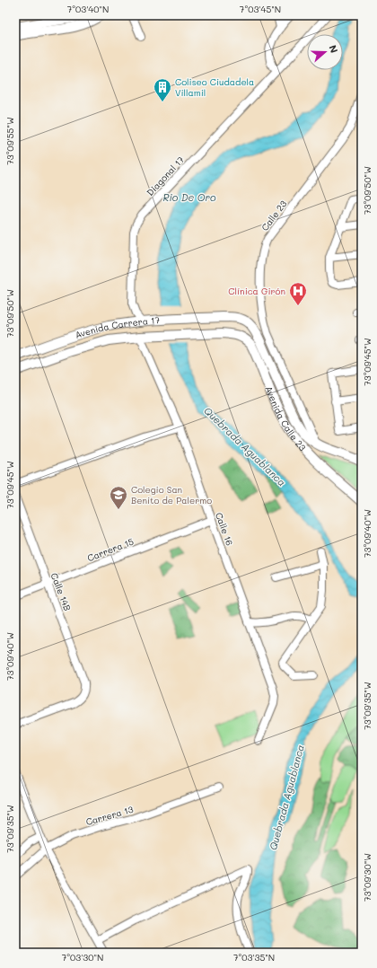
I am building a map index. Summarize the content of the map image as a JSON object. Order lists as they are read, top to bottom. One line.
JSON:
{"streets":{"street":["Diagonal 17","Calle 23","Avenida Carrera 17","Avenida Calle 23","Calle 16","Carrera 15","Calle 14B","Carrera 13"]},"crossings":[["Diagonal 17","Avenida Carrera 17"],["Calle 23","Avenida Calle 23"],["Avenida Carrera 17","Avenida Calle 23"],["Avenida Carrera 17","Calle 16"],["Calle 16","Carrera 15"],["Carrera 15","Calle 14B"]],"water":["Rio De Oro","Quebrada Aguablanca"],"places":{"building":["Coliseo Ciudadela Villamil"],"hospital":["Clínica Girón"],"school or university":["Colegio San Benito de Palermo"]},"north":"right","coordinates":["7°03'40\"N","7°03'45\"N","73°09'55\"W","73°09'50\"W","73°09'45\"W","73°09'40\"W","73°09'35\"W","73°09'30\"W","7°03'30\"N","7°03'35\"N"]}
